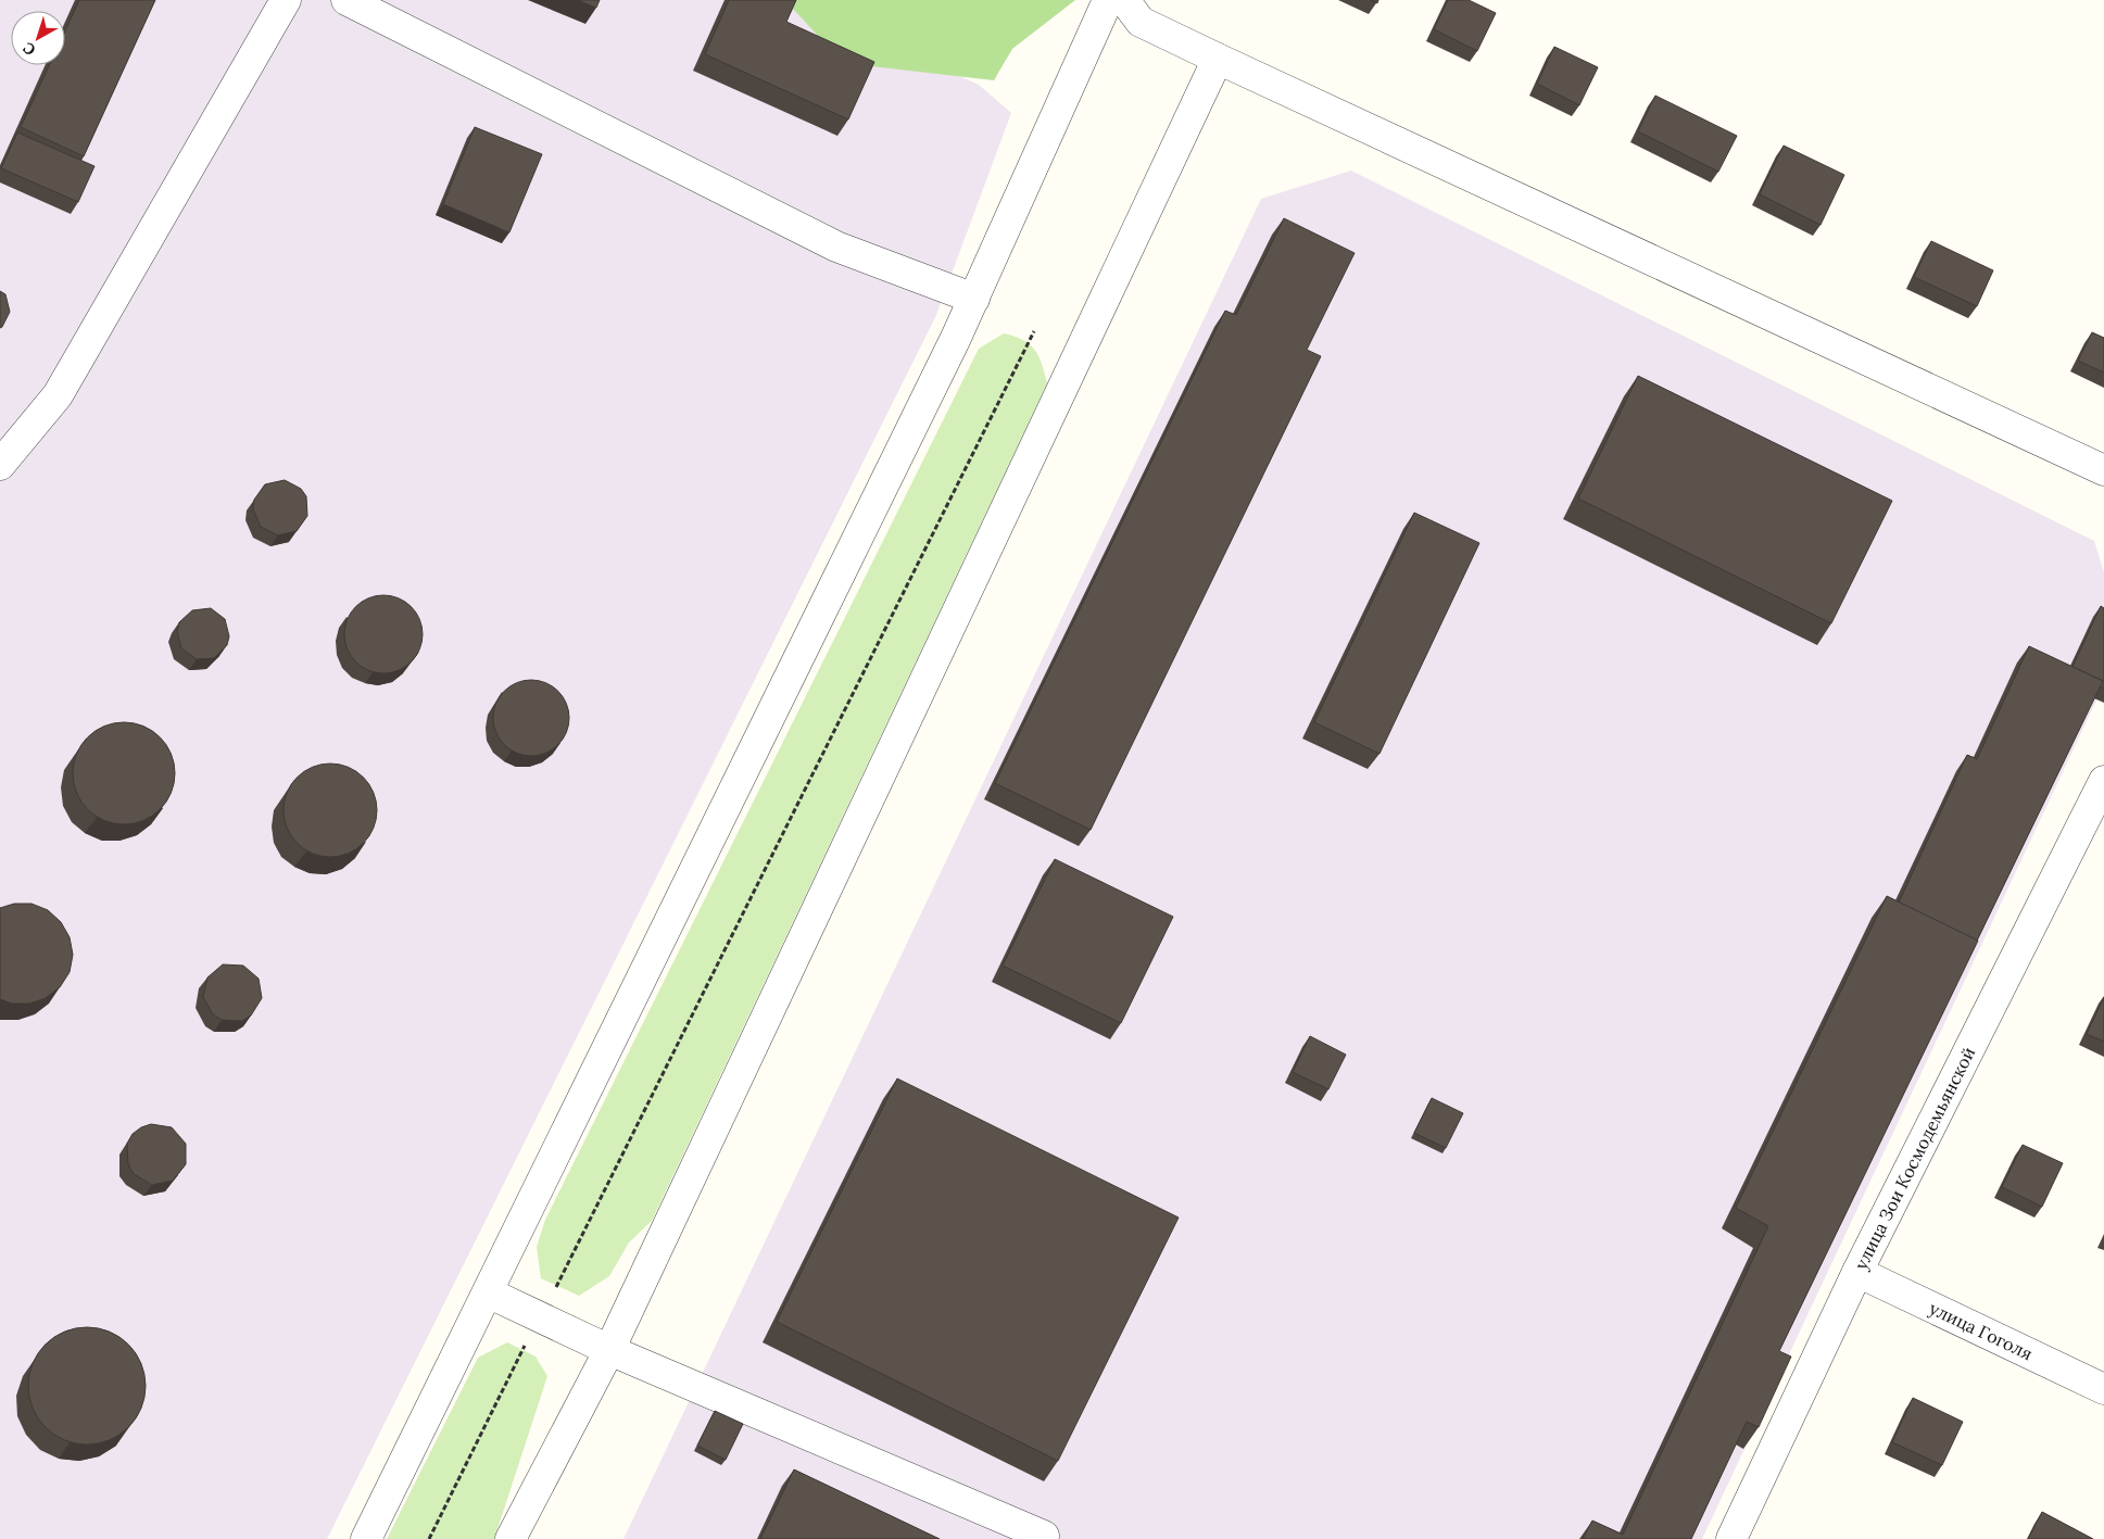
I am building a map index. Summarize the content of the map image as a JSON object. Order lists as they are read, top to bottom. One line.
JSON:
{"streets":{"street":["улица Зои Космодемьянской","улица Гоголя"]},"crossings":[["улица Зои Космодемьянской","улица Гоголя"]],"north":"bottom left"}
